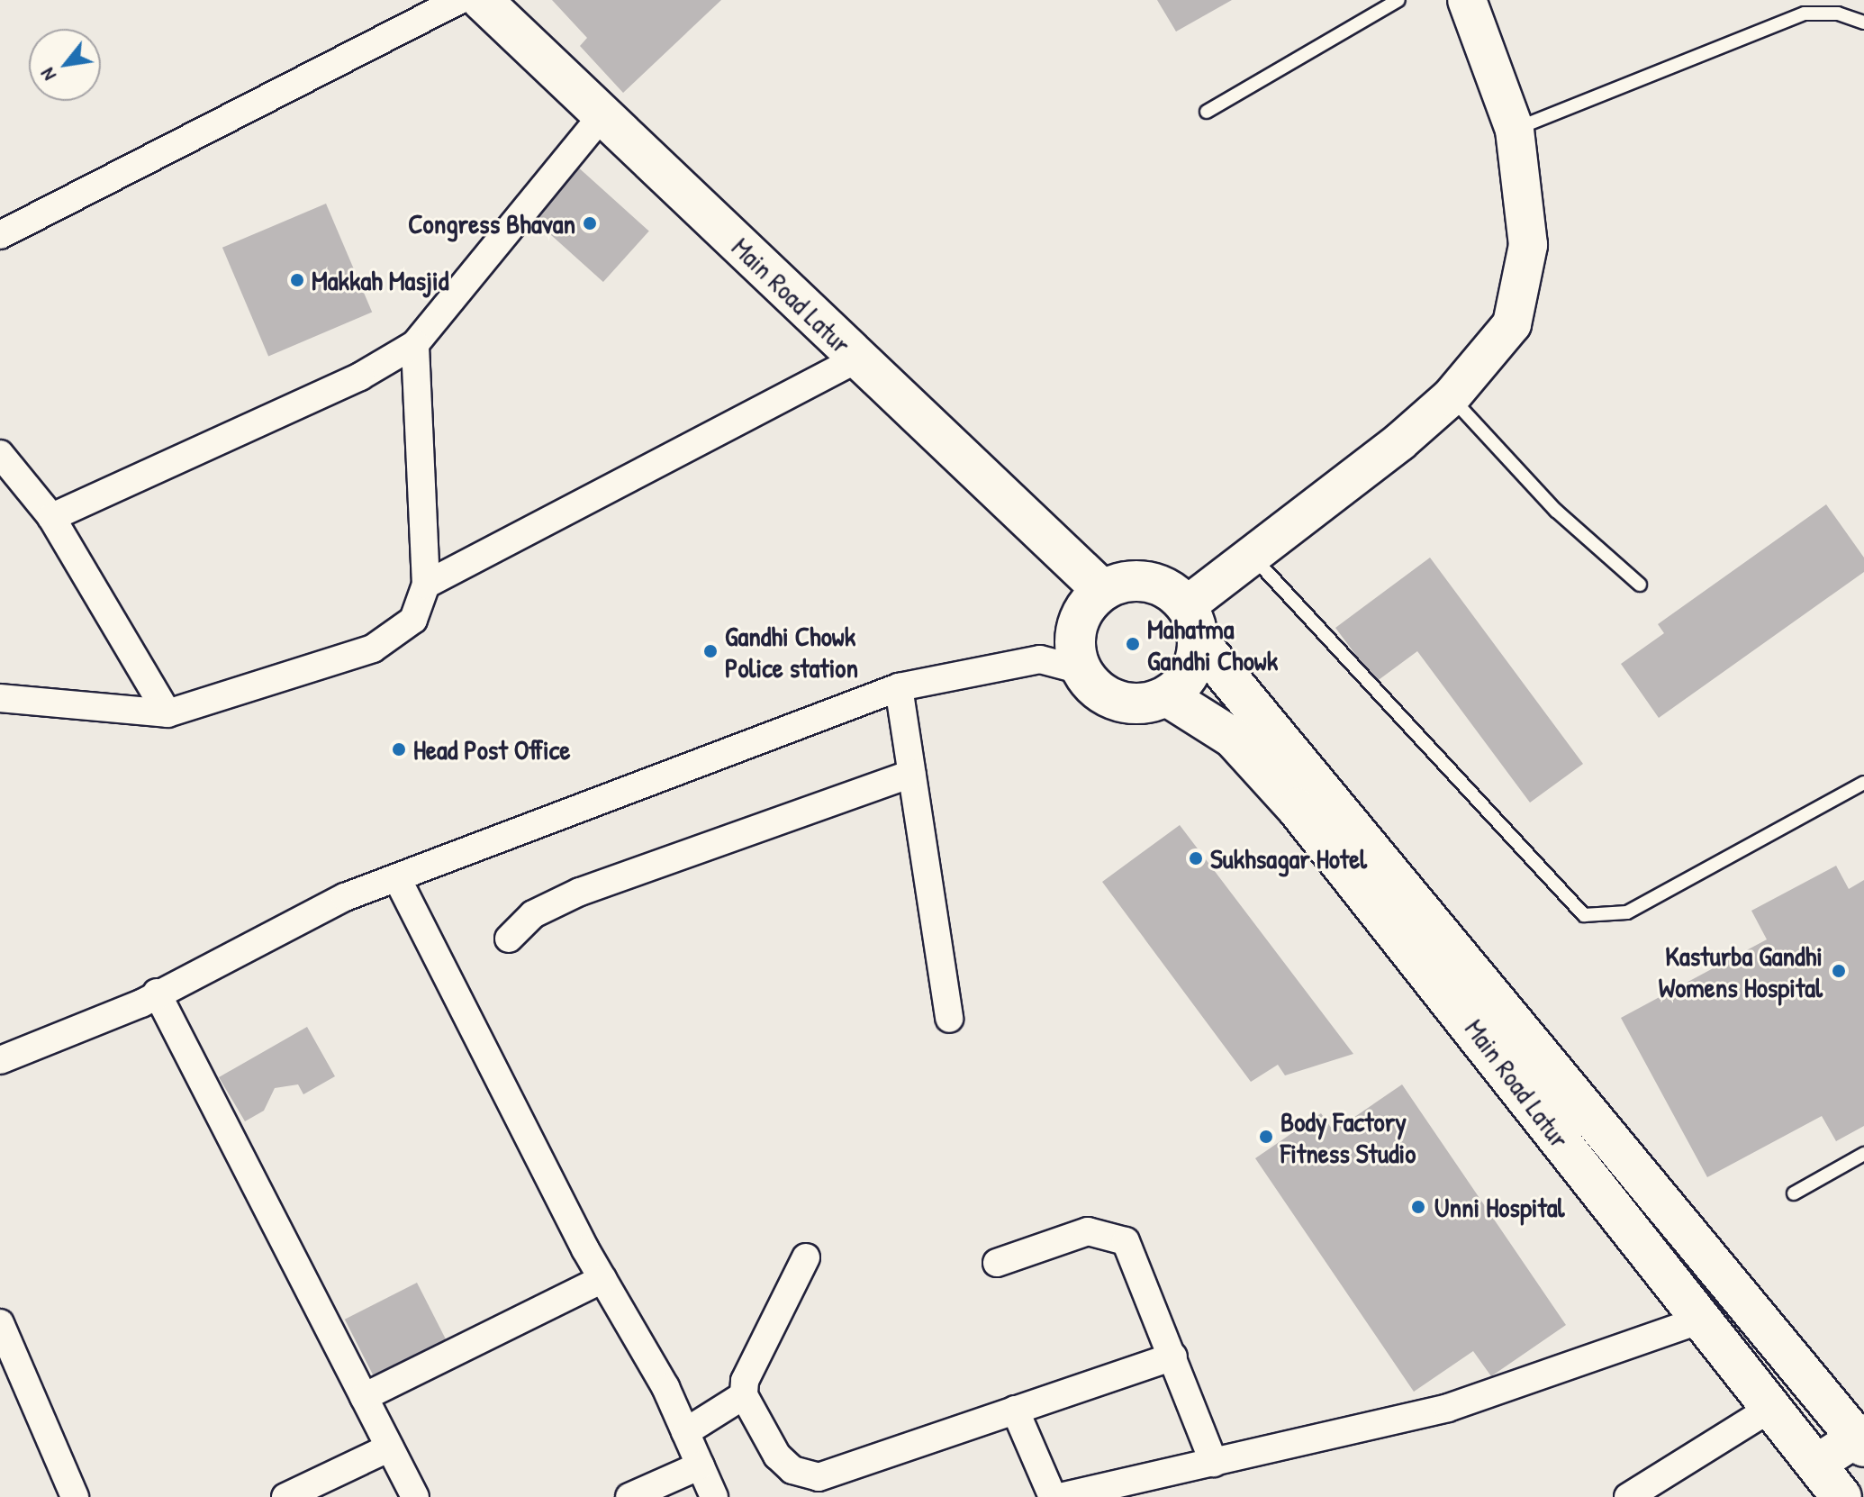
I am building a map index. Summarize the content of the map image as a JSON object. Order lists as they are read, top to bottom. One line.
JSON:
{"streets":{"main road":["Main Road Latur"]},"places":["Congress Bhavan","Makkah Masjid","Mahatma Gandhi Chowk","Gandhi Chowk Police station","Head Post Office","Sukhsagar Hotel","Kasturba Gandhi Womens Hospital","Body Factory Fitness Studio","Unni Hospital"],"north":"bottom left"}
